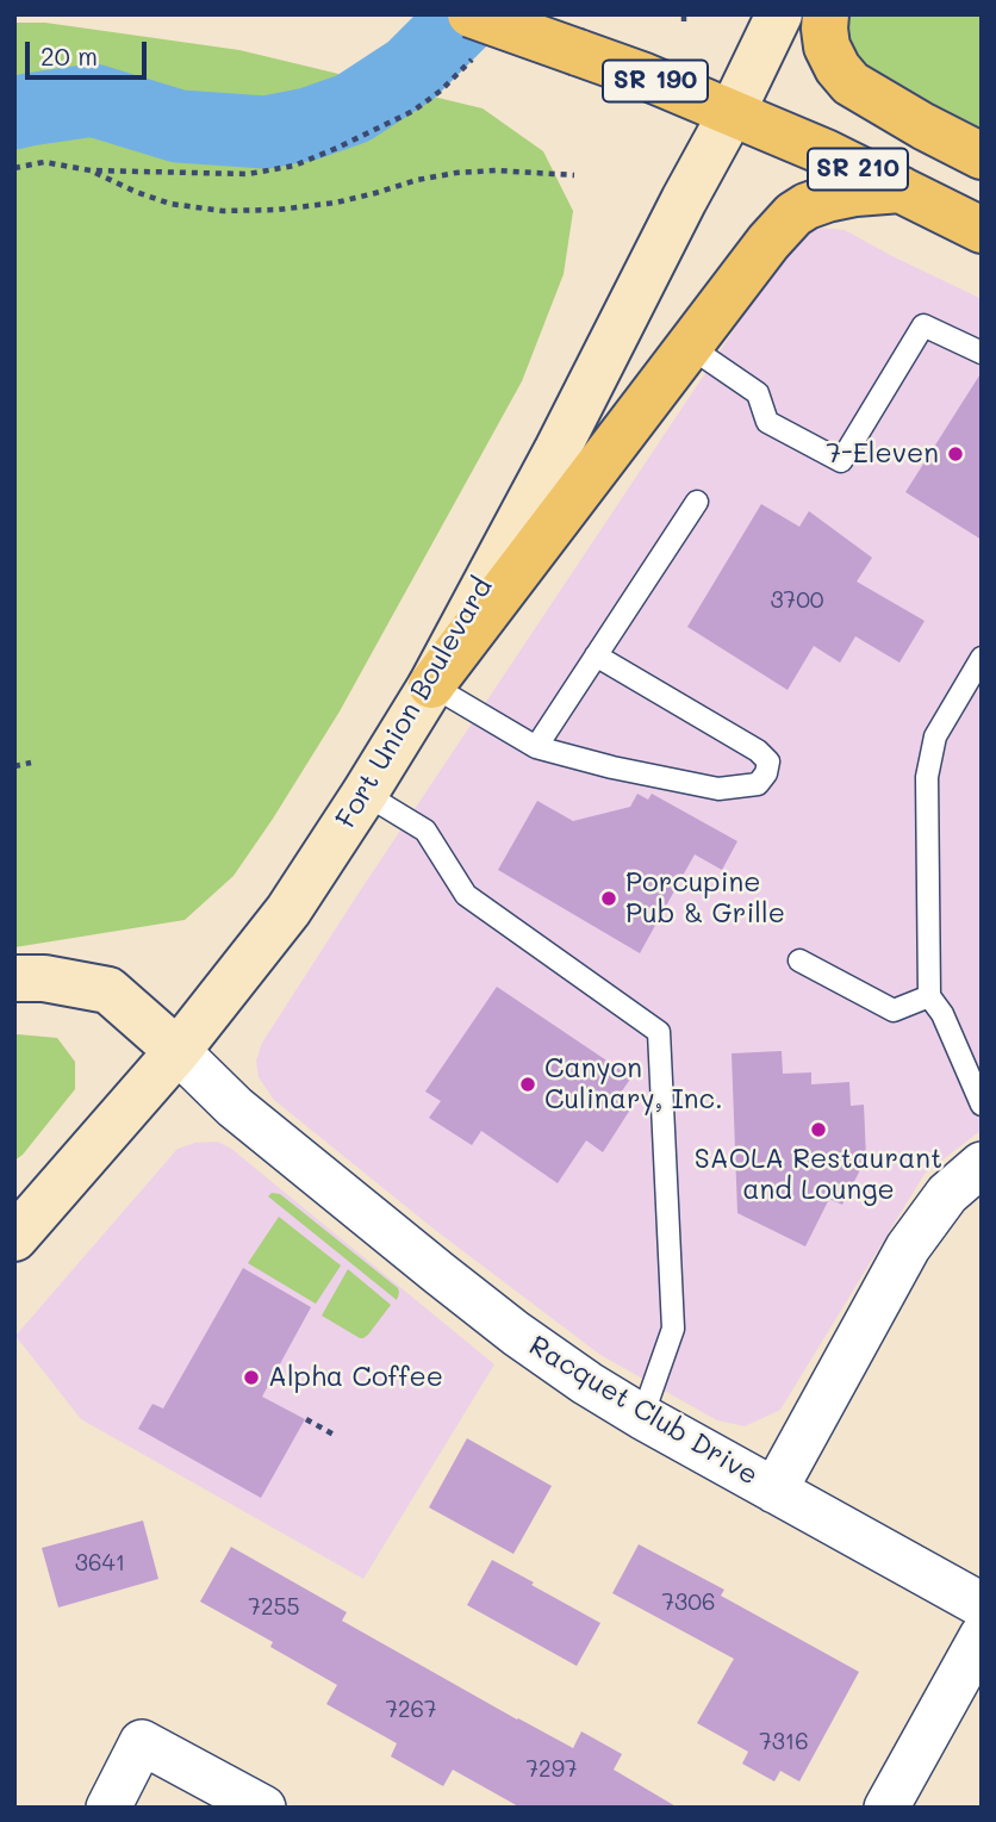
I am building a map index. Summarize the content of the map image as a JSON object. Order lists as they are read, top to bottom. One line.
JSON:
{"streets":{"main road":["SR 190","SR 210","Fort Union Boulevard"],"street":["Racquet Club Drive"]},"crossings":[["SR 190","SR 210"],["SR 190","Fort Union Boulevard"],["SR 210","Fort Union Boulevard"],["Fort Union Boulevard","Racquet Club Drive"]],"places":["7-Eleven","Porcupine Pub & Grille","Canyon Culinary, Inc.","SAOLA Restaurant and Lounge","Alpha Coffee"],"house_numbers":["3700","3641","7306","7255","7267","7316","7297"],"scale_bar":"20 m"}
